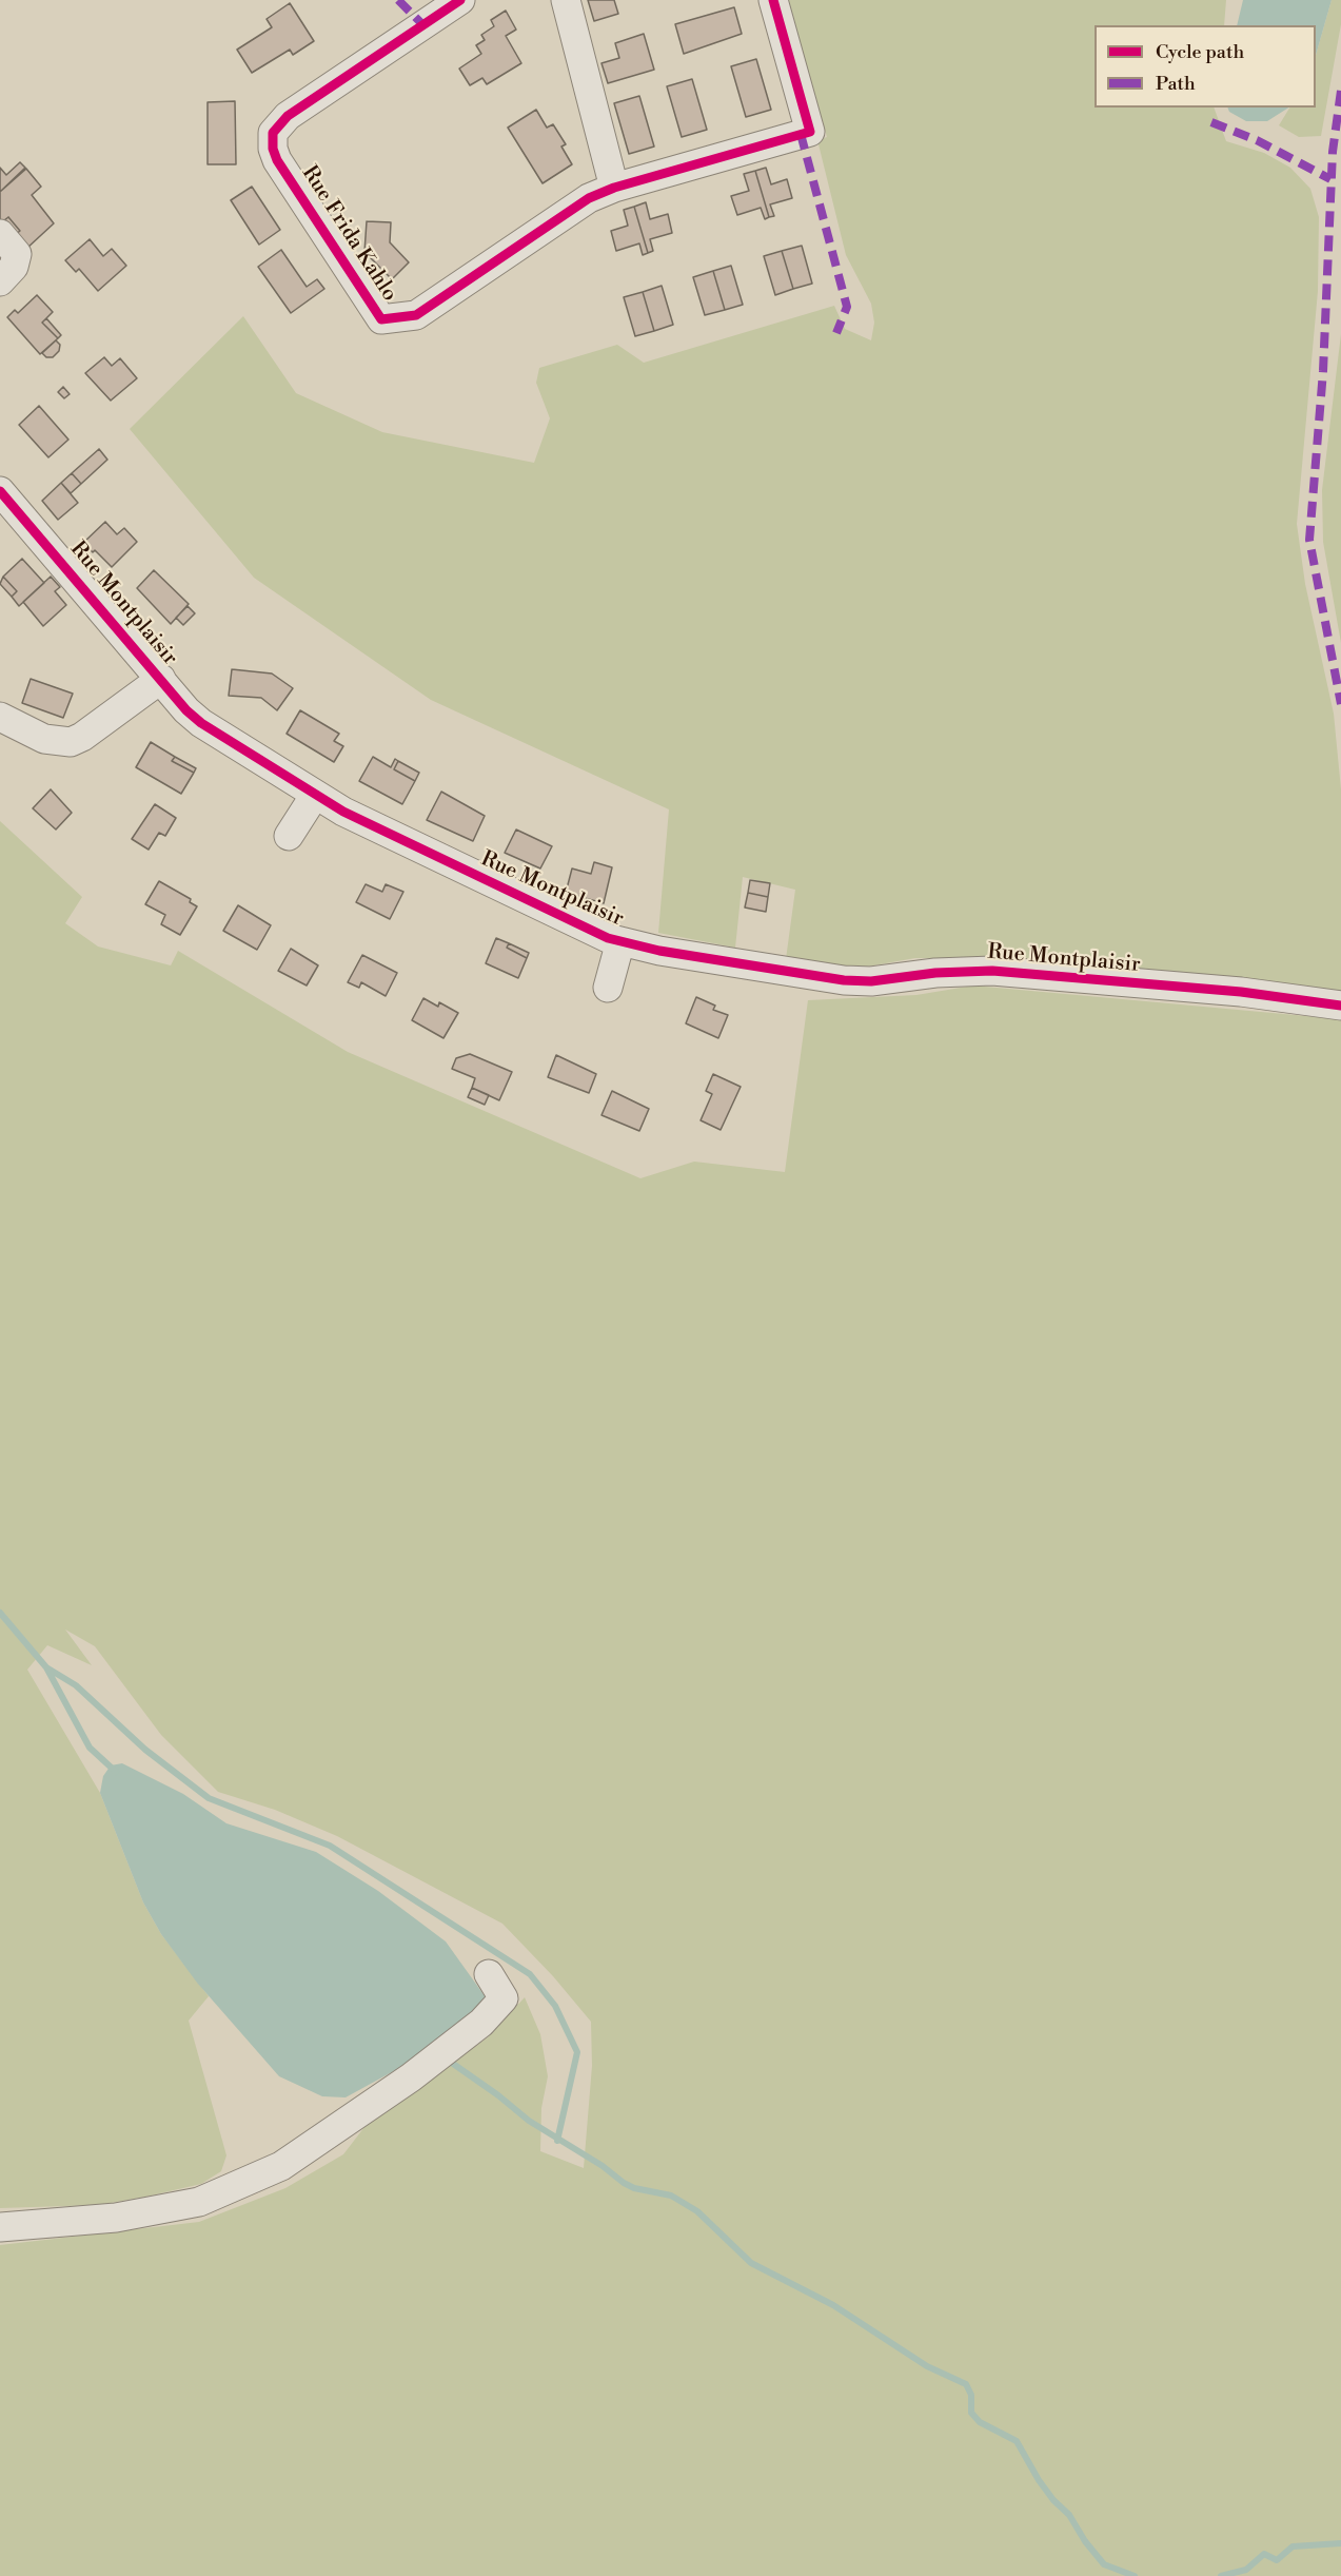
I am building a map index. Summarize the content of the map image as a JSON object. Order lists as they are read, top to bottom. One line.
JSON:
{"streets":{"street":["Rue Frida Kahlo","Rue Montplaisir"]},"legend":["Cycle path","Path"]}
